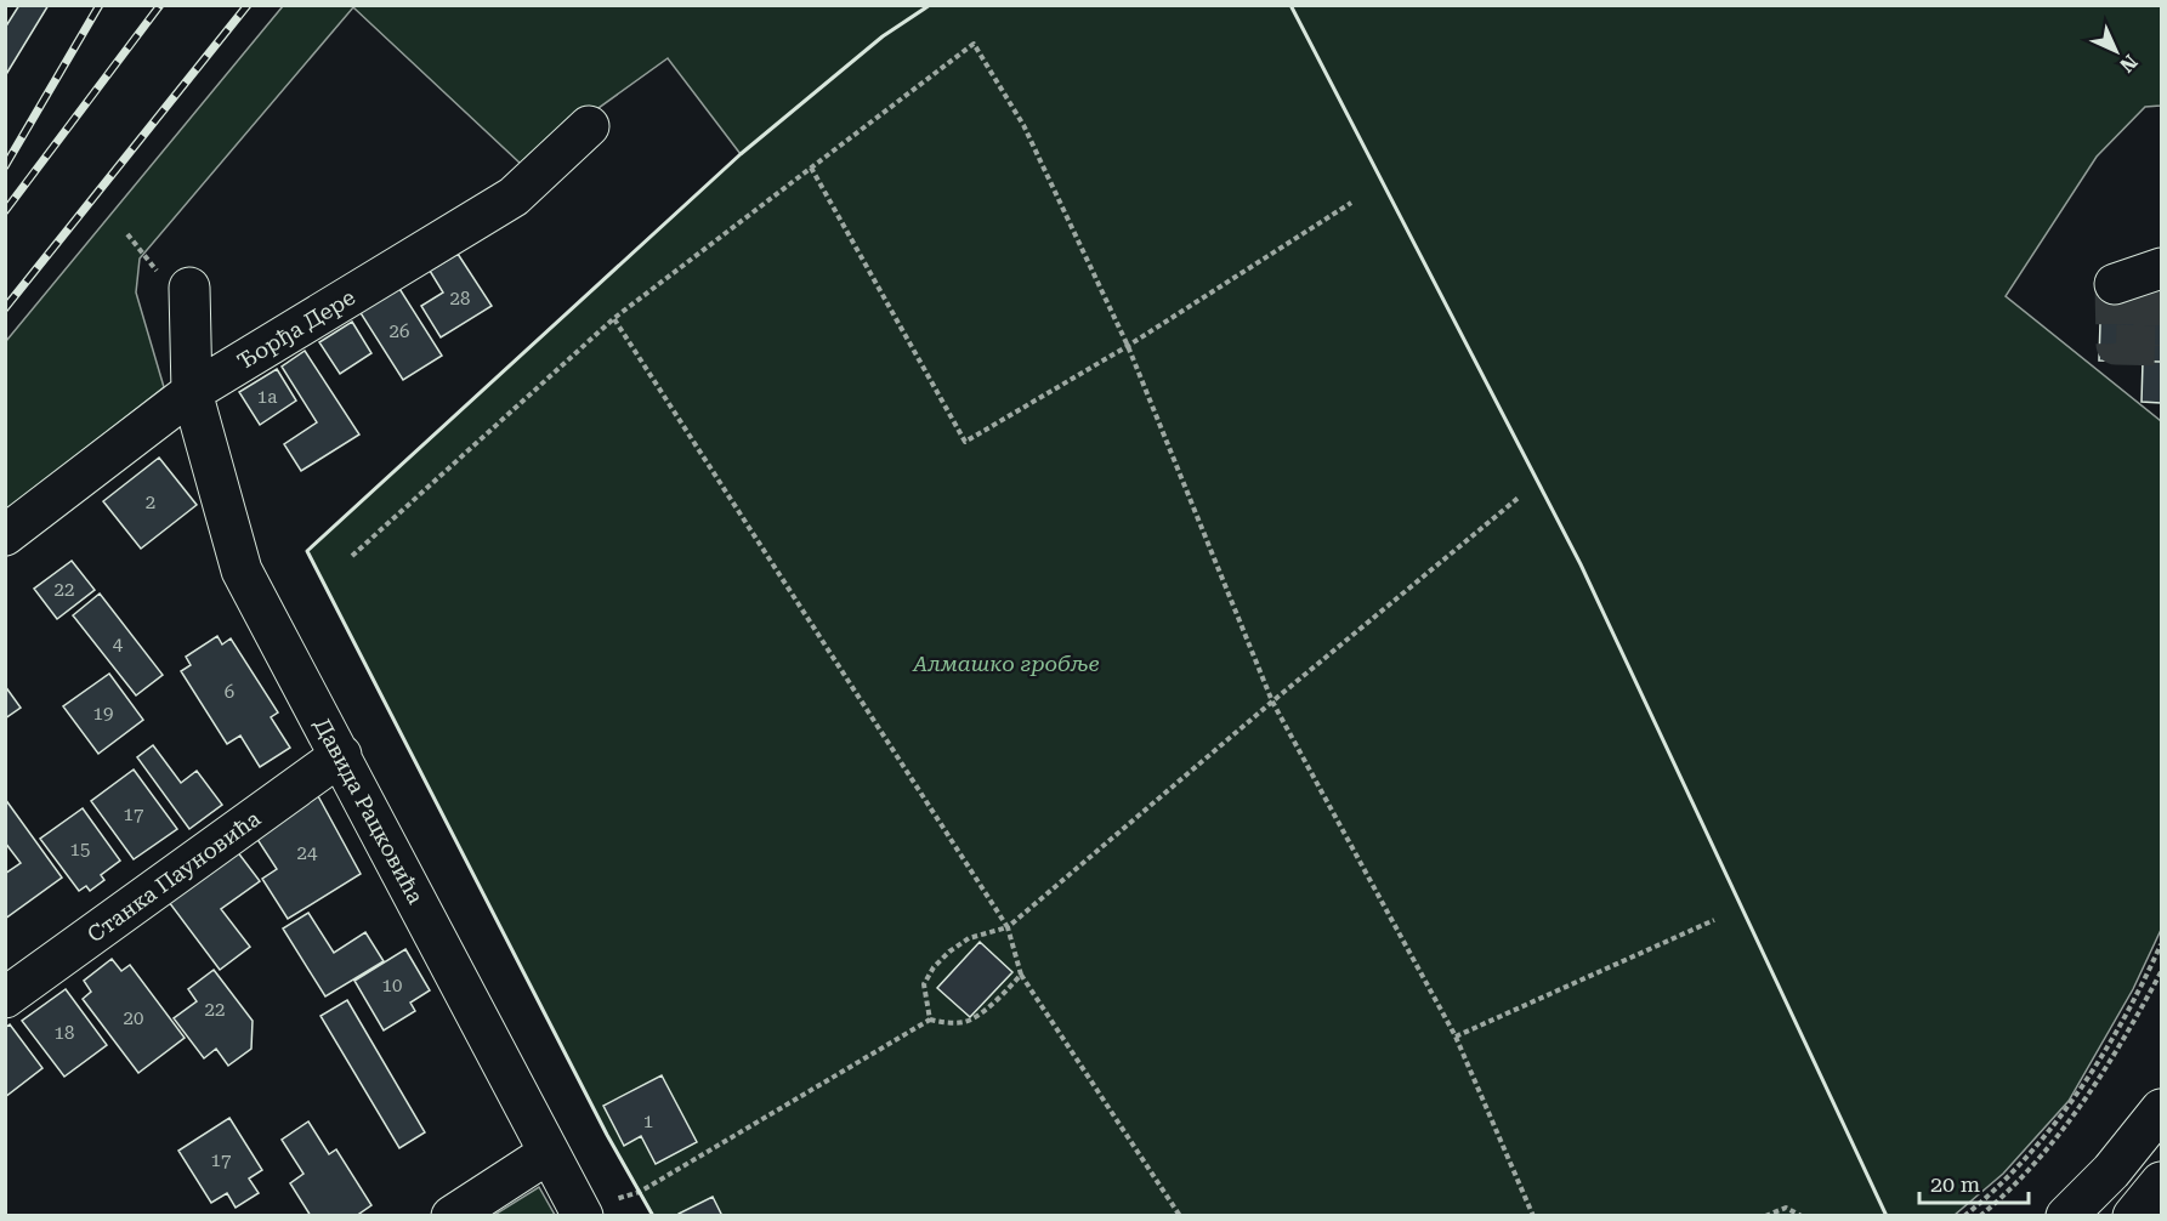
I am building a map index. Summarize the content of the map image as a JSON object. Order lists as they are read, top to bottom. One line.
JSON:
{"streets":{"street":["Ђорђа Дере","Давида Рацковића","Станка Пауновића"]},"crossings":[["Ђорђа Дере","Давида Рацковића"],["Давида Рацковића","Станка Пауновића"]],"parks":["Алмашко гробље"],"house_numbers":["28","26","1a","2","22","4","6","19","17","15","24","10","22","20","18","1","17"],"scale_bar":"20 m","north":"bottom right"}
